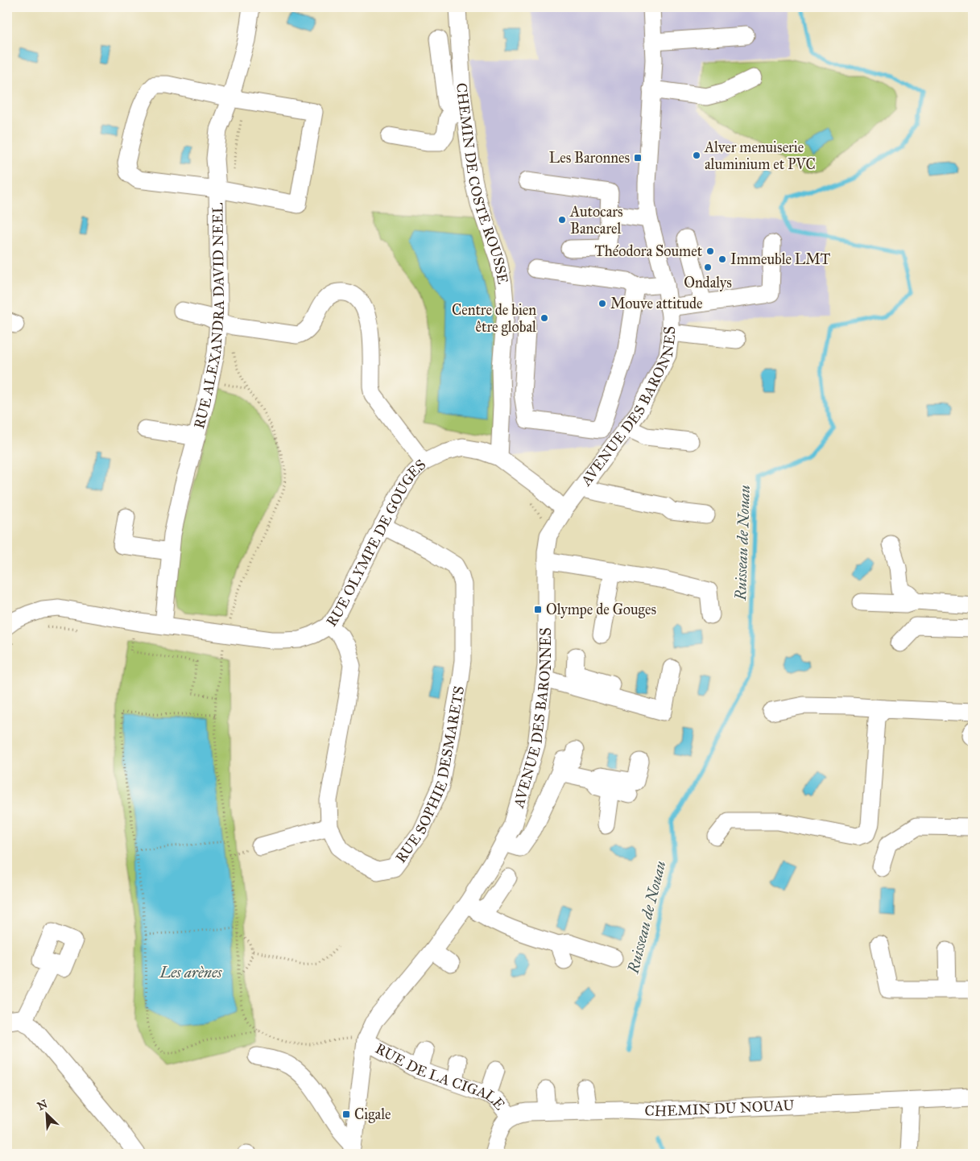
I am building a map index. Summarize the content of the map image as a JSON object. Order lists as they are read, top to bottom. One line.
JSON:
{"streets":{"street":["CHEMIN DE COSTE ROUSSE","RUE ALEXANDRA DAVID NEEL","AVENUE DES BARONNES","RUE OLYMPE DE GOUGES","RUE SOPHIE DESMARETS","RUE DE LA CIGALE","CHEMIN DU NOUAU"]},"crossings":[["CHEMIN DE COSTE ROUSSE","RUE OLYMPE DE GOUGES"],["RUE ALEXANDRA DAVID NEEL","RUE OLYMPE DE GOUGES"],["AVENUE DES BARONNES","RUE OLYMPE DE GOUGES"],["AVENUE DES BARONNES","RUE DE LA CIGALE"],["RUE OLYMPE DE GOUGES","RUE SOPHIE DESMARETS"],["RUE DE LA CIGALE","CHEMIN DU NOUAU"]],"water":["Ruisseau de Nouau","Les arènes"],"places":{"other":["Alver menuiserie aluminium et PVC","Autocars Bancarel","Théodora Soumet","Immeuble LMT","Ondalys","Mouve attitude","Centre de bien être global"],"transit":["Les Baronnes","Olympe de Gouges","Cigale"]},"north":"top left"}
